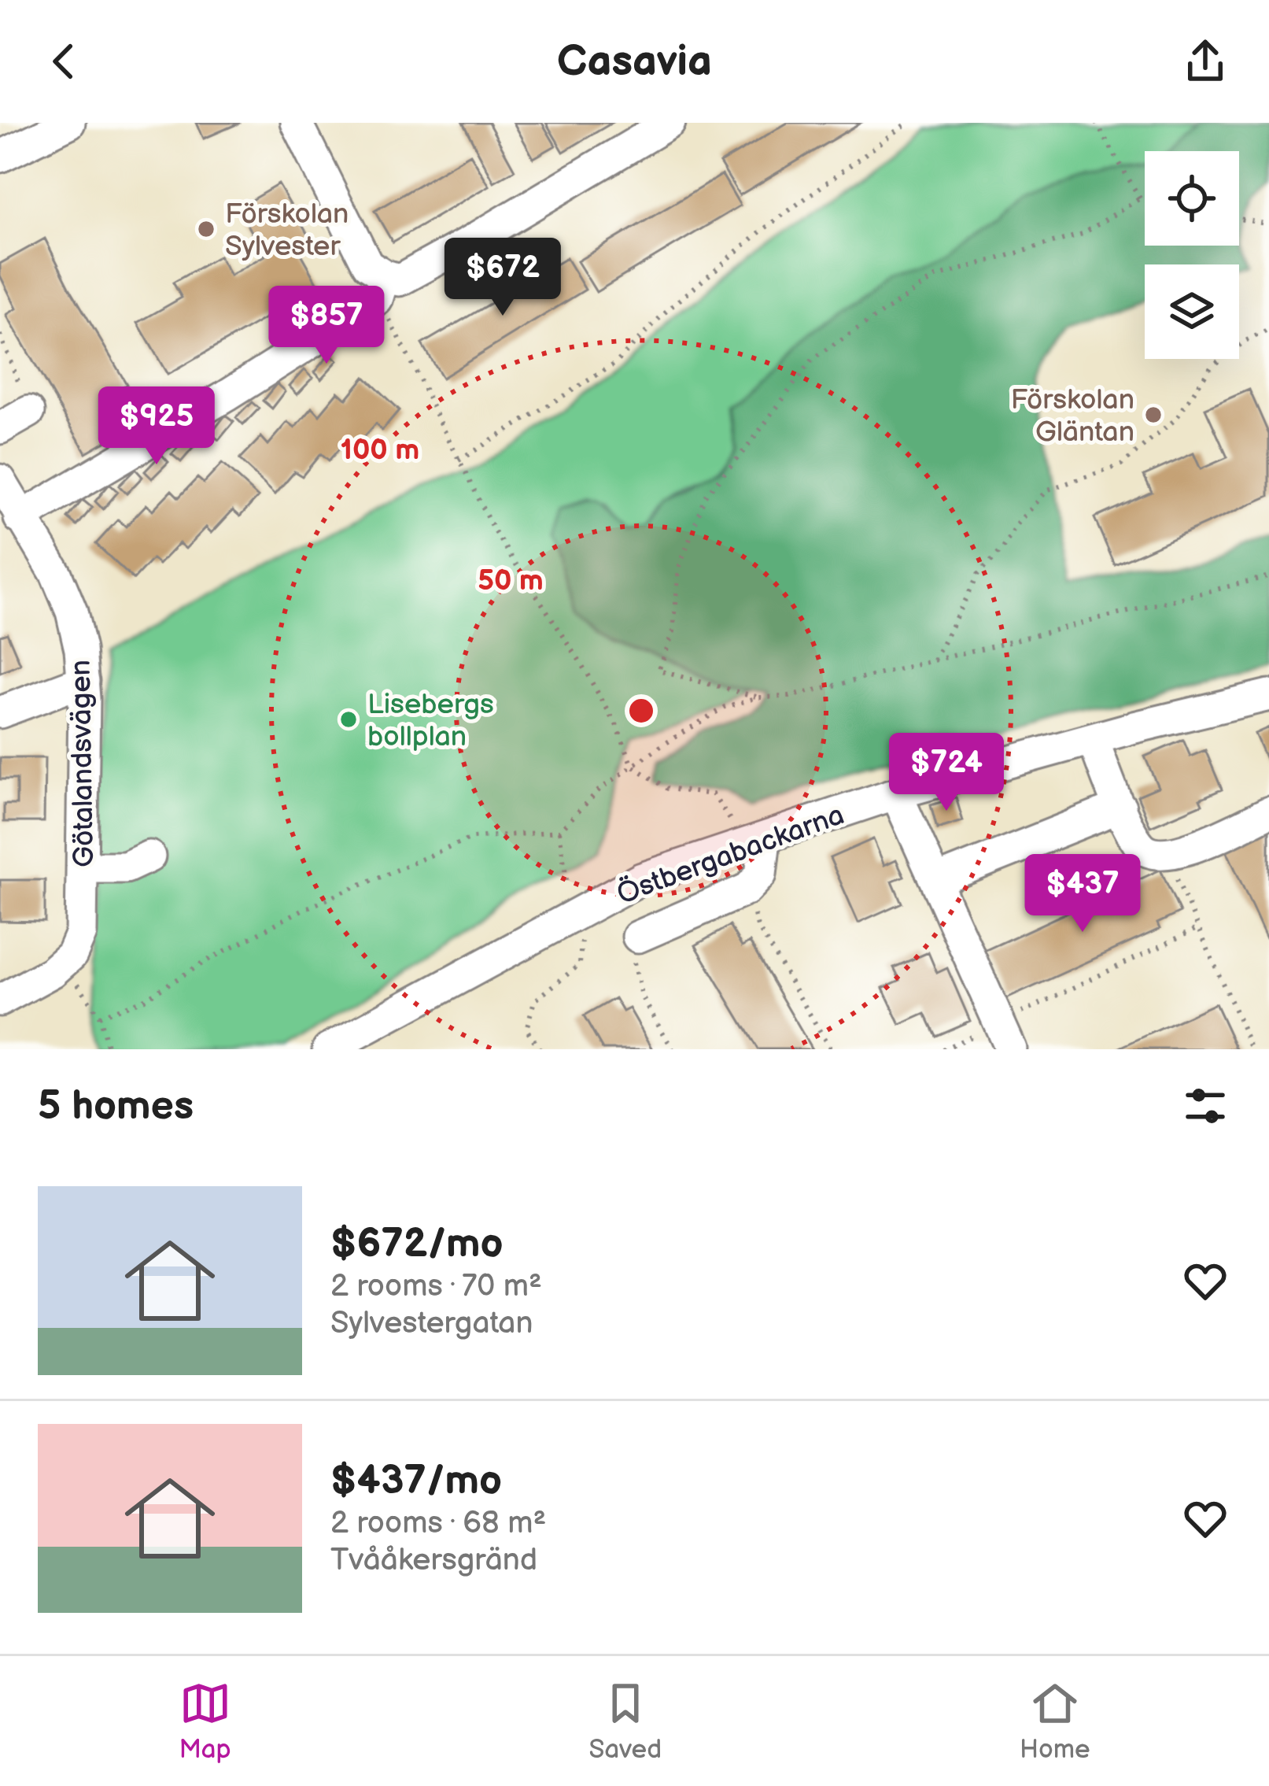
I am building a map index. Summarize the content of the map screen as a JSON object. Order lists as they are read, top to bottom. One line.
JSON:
{"streets":{"street":["Götalandsvägen","Östbergabackarna"]},"places":["Förskolan Sylvester","Förskolan Gläntan","Lisebergs bollplan"],"page":{"header":"Casavia","price":["$672","$857","$925","$724","$437"],"heading":"5 homes","list":[{"name":"$672/mo","note":"2 rooms · 70 m² · Sylvestergatan"},{"name":"$437/mo","note":"2 rooms · 68 m² · Tvååkersgränd"}],"tabs":["Map","Saved","Home"]},"rings":["100 m","50 m"]}
